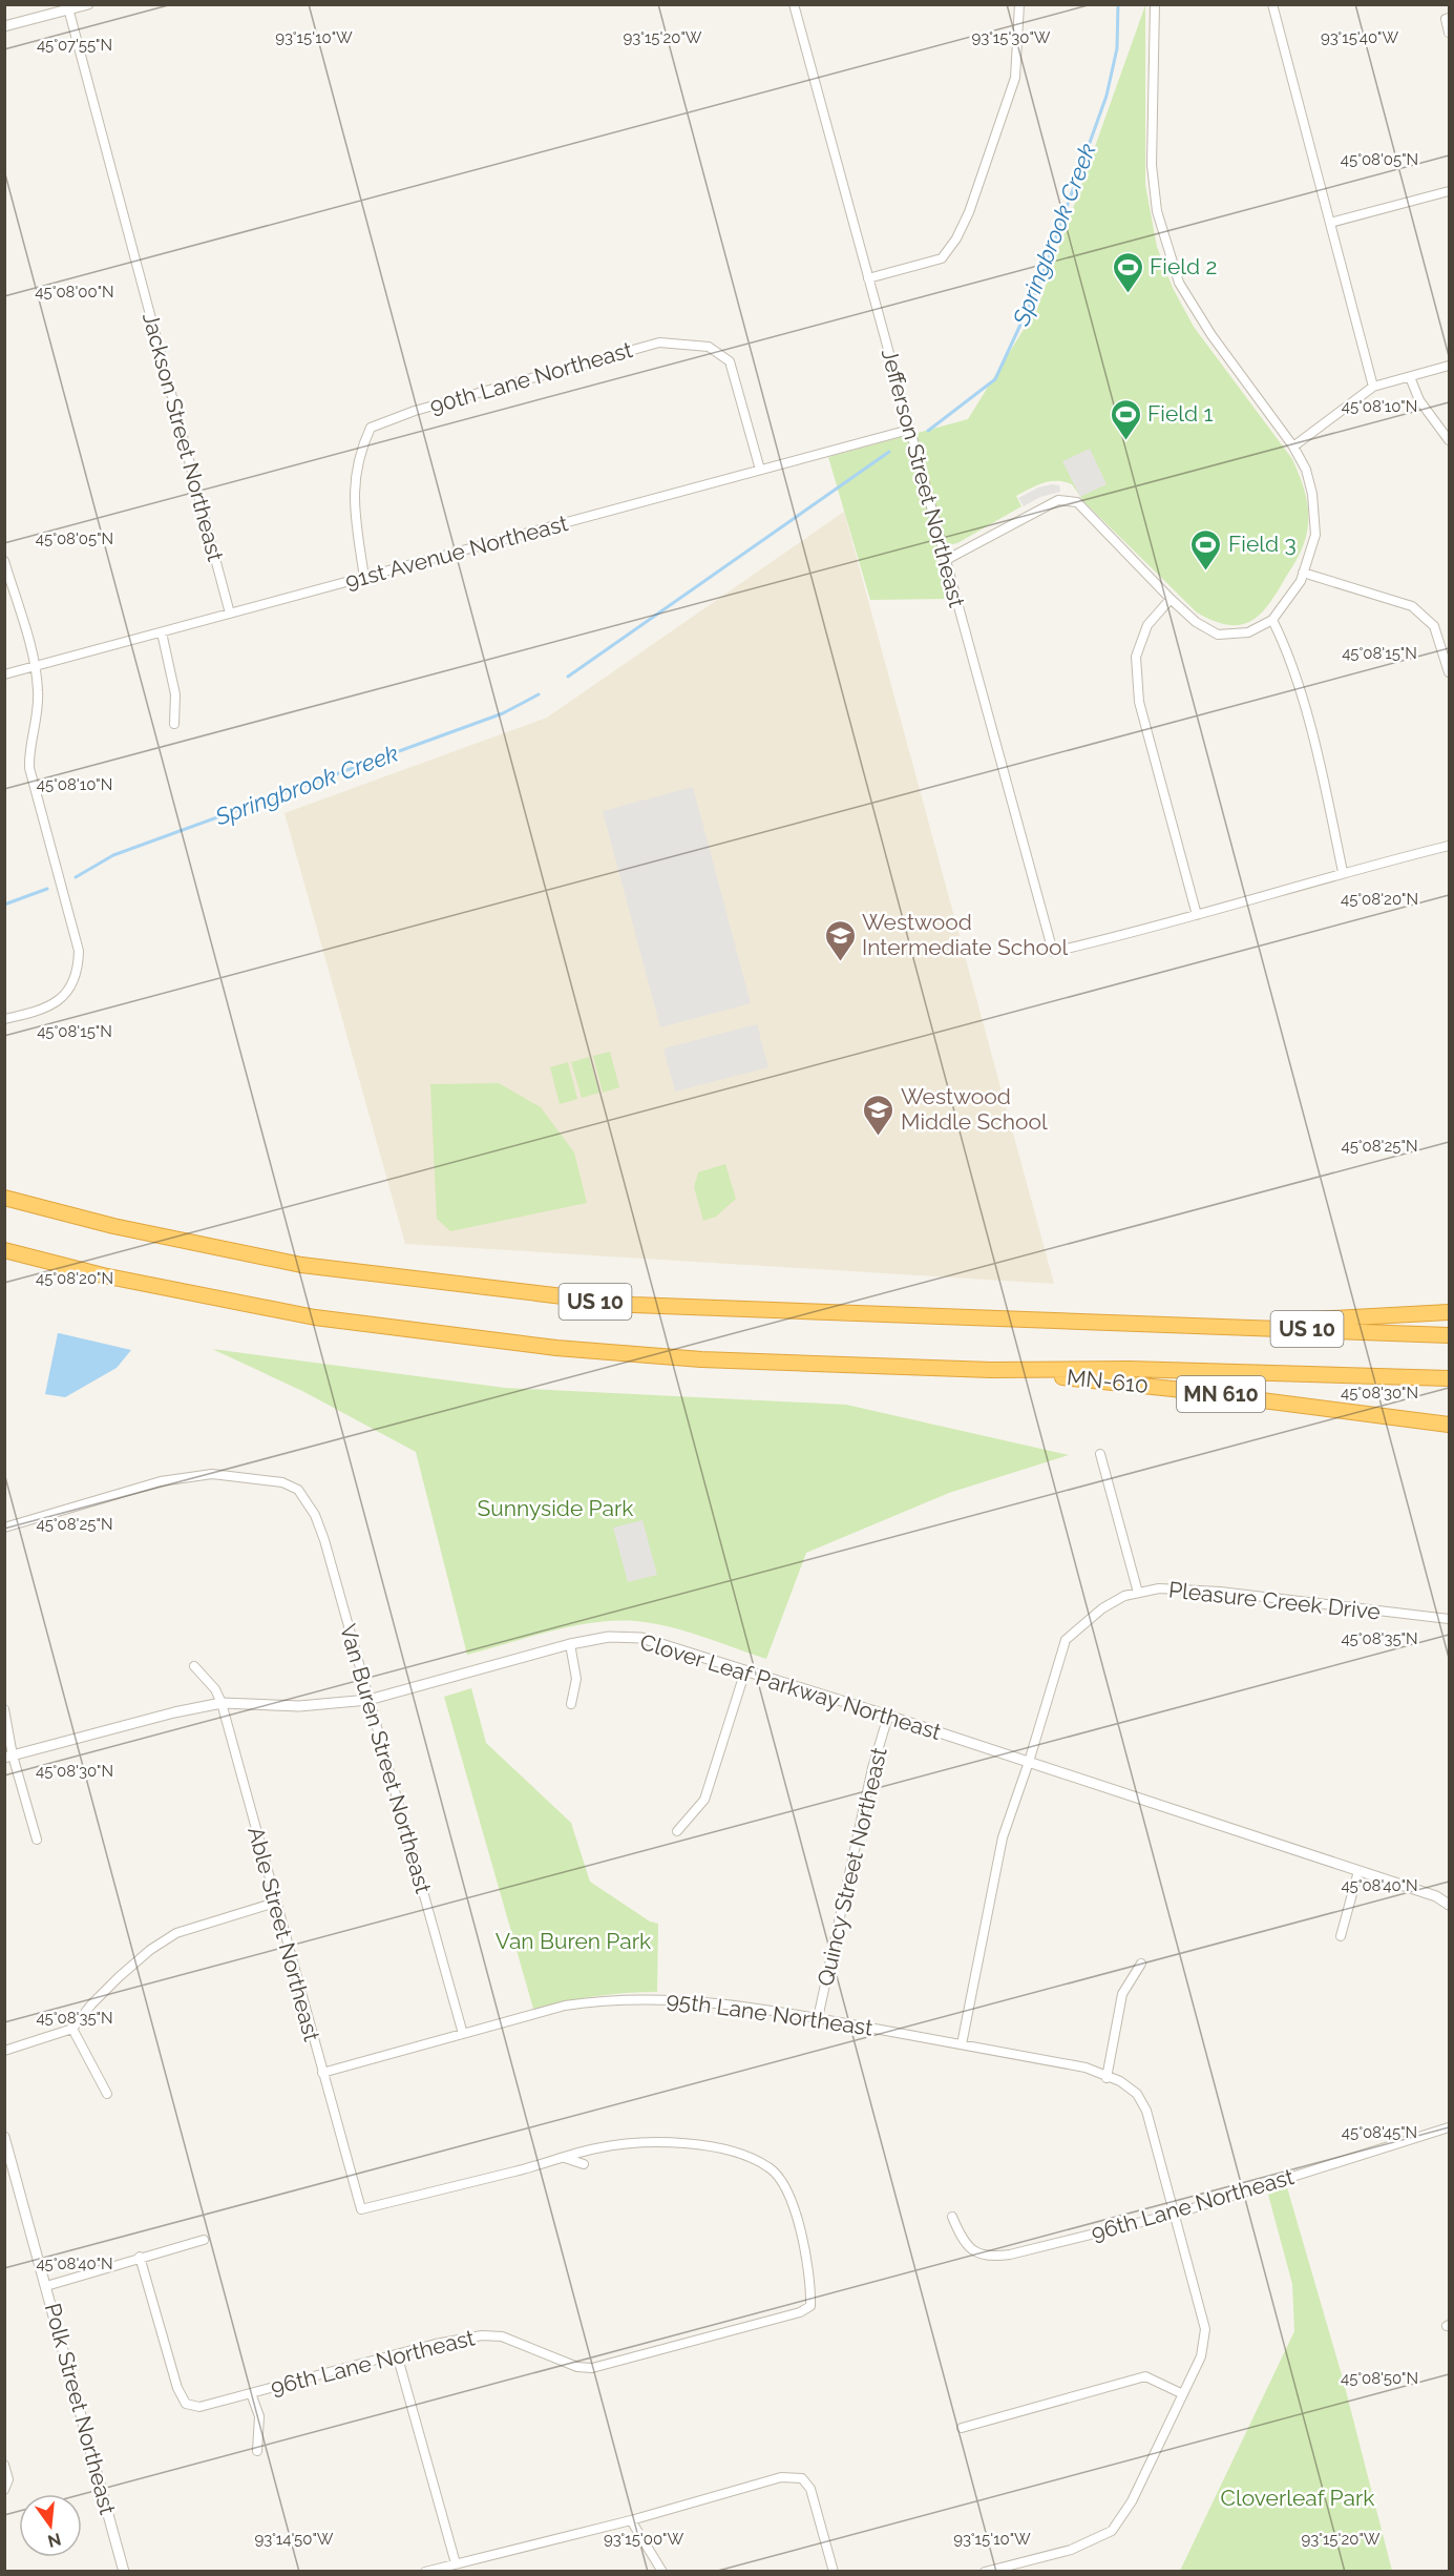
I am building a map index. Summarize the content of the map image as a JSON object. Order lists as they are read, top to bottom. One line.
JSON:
{"streets":{"highway":["US 10","MN-610","MN 610"],"street":["90th Lane Northeast","Jackson Street Northeast","Jefferson Street Northeast","91st Avenue Northeast","Pleasure Creek Drive","Clover Leaf Parkway Northeast","Van Buren Street Northeast","Quincy Street Northeast","Able Street Northeast","95th Lane Northeast","96th Lane Northeast","Polk Street Northeast"]},"crossings":[["90th Lane Northeast","91st Avenue Northeast"],["Jackson Street Northeast","91st Avenue Northeast"],["Jefferson Street Northeast","91st Avenue Northeast"],["US 10","MN-610"],["Pleasure Creek Drive","Clover Leaf Parkway Northeast"],["Pleasure Creek Drive","95th Lane Northeast"],["Clover Leaf Parkway Northeast","Van Buren Street Northeast"],["Clover Leaf Parkway Northeast","Quincy Street Northeast"],["Clover Leaf Parkway Northeast","Able Street Northeast"],["Van Buren Street Northeast","95th Lane Northeast"],["Quincy Street Northeast","95th Lane Northeast"],["Able Street Northeast","95th Lane Northeast"],["Able Street Northeast","96th Lane Northeast"],["95th Lane Northeast","96th Lane Northeast"]],"water":["Springbrook Creek"],"parks":["Sunnyside Park","Van Buren Park","Cloverleaf Park"],"places":{"sports":["Field 2","Field 1","Field 3"],"school or university":["Westwood Intermediate School","Westwood Middle School"]},"north":"bottom","coordinates":["93°15'10\"W","93°15'20\"W","93°15'30\"W","93°15'40\"W","45°07'55\"N","45°08'05\"N","45°08'00\"N","45°08'10\"N","45°08'15\"N","45°08'20\"N","45°08'25\"N","45°08'30\"N","45°08'35\"N","45°08'40\"N","45°08'45\"N","45°08'50\"N","93°14'50\"W","93°15'00\"W"]}
